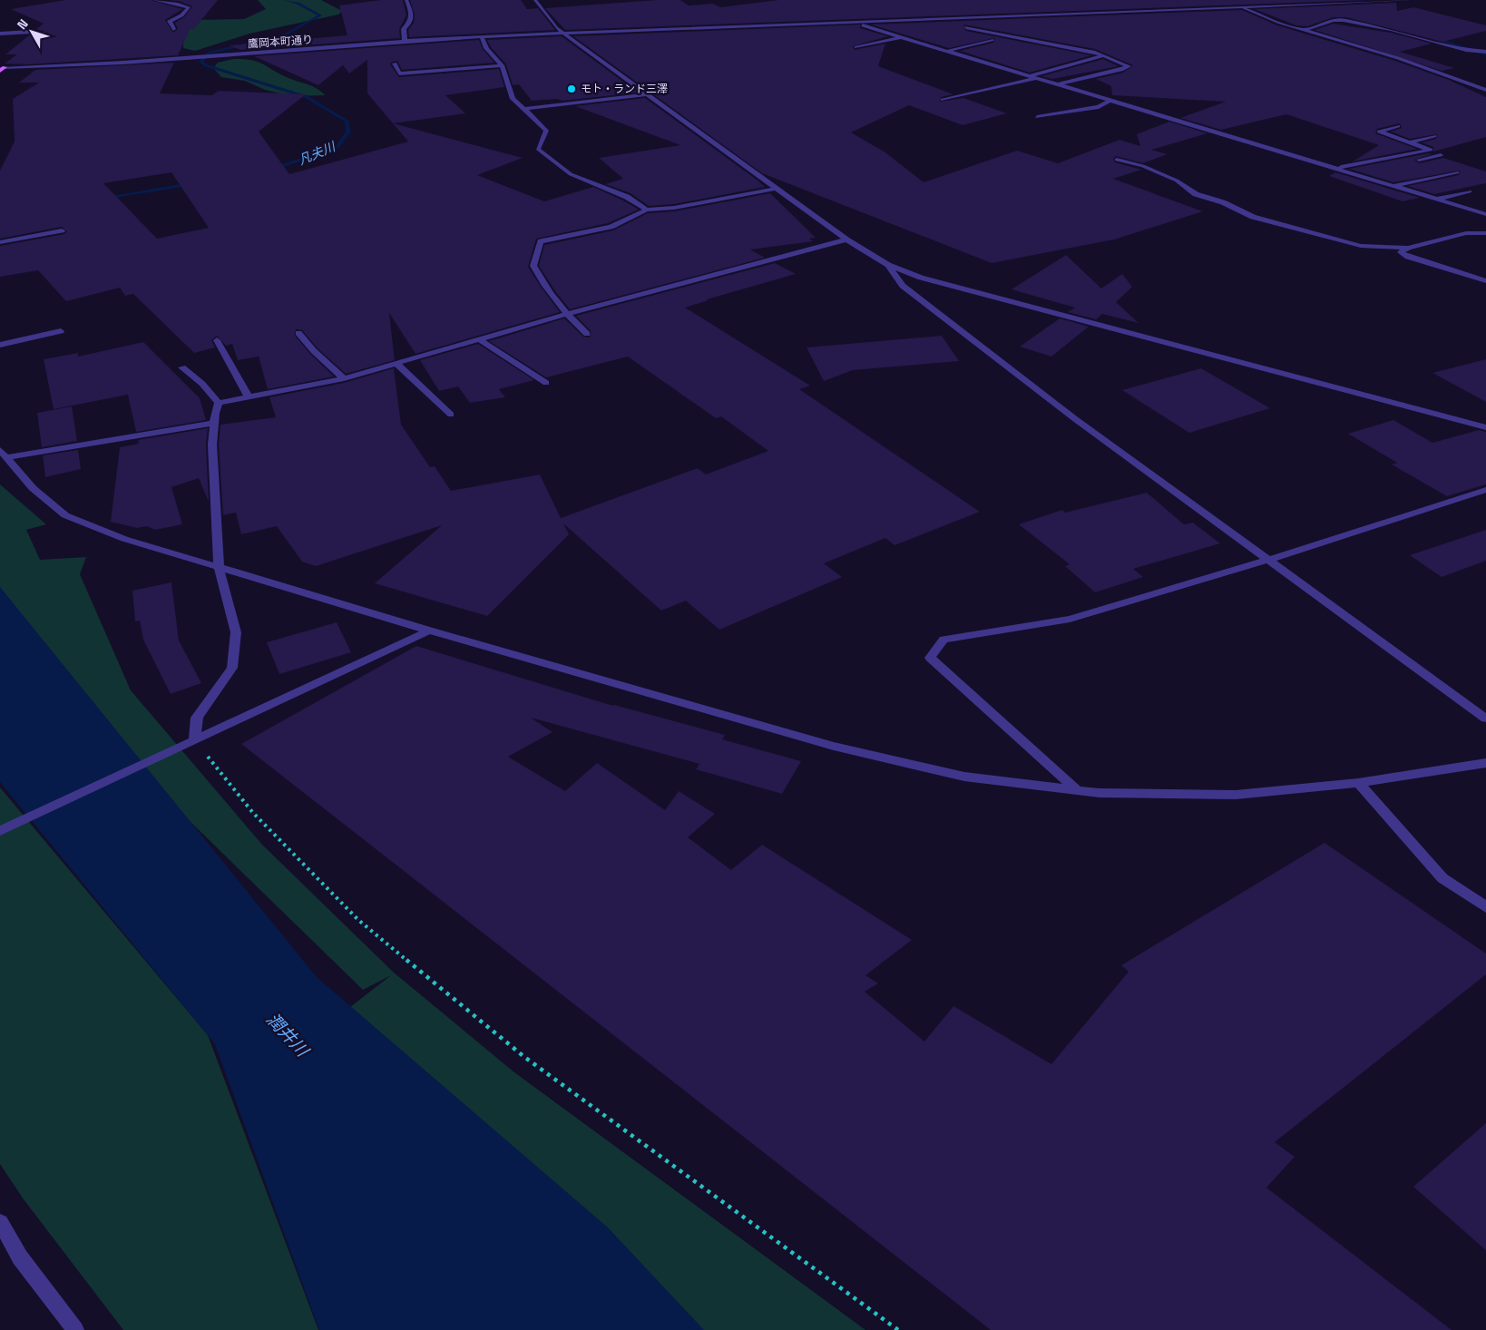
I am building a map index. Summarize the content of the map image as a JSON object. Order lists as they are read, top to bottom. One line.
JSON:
{"streets":{"street":["鷹岡本町通り"]},"water":["凡夫川","潤井川"],"places":["モト・ランド三澤"],"north":"top left"}
